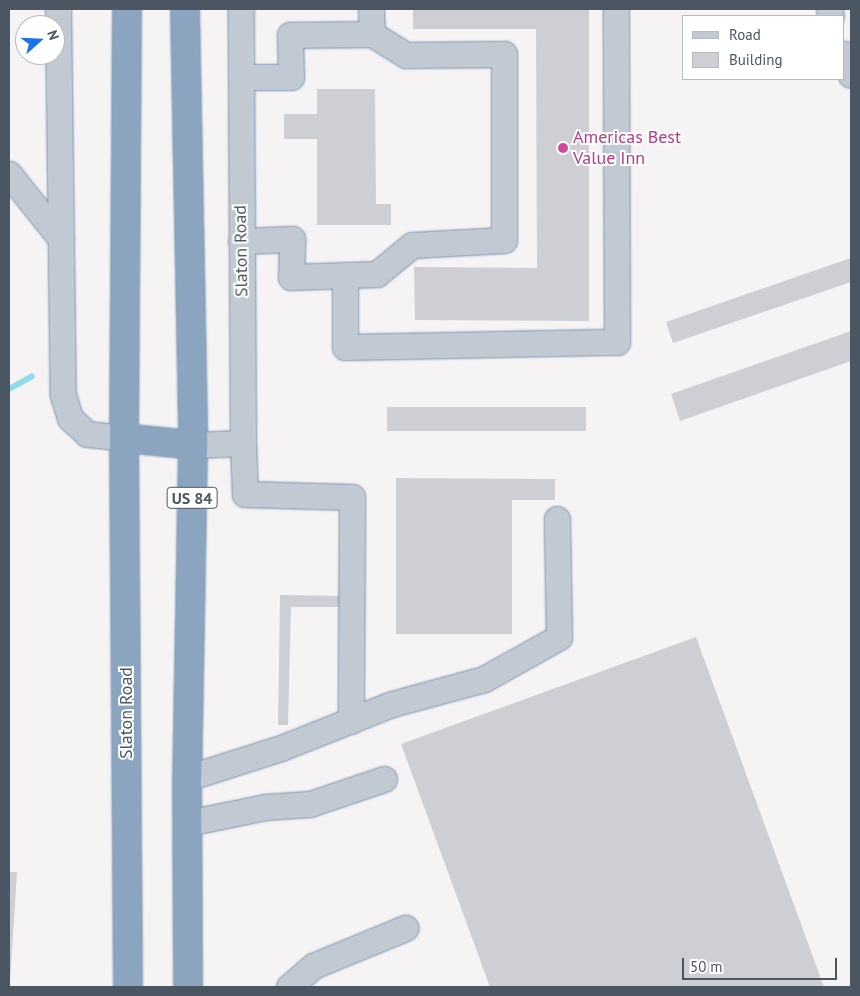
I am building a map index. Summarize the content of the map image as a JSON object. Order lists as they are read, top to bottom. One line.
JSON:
{"streets":{"highway":["Slaton Road","US 84"]},"places":["Americas Best Value Inn"],"legend":["Road","Building"],"scale_bar":"50 m","north":"right"}
